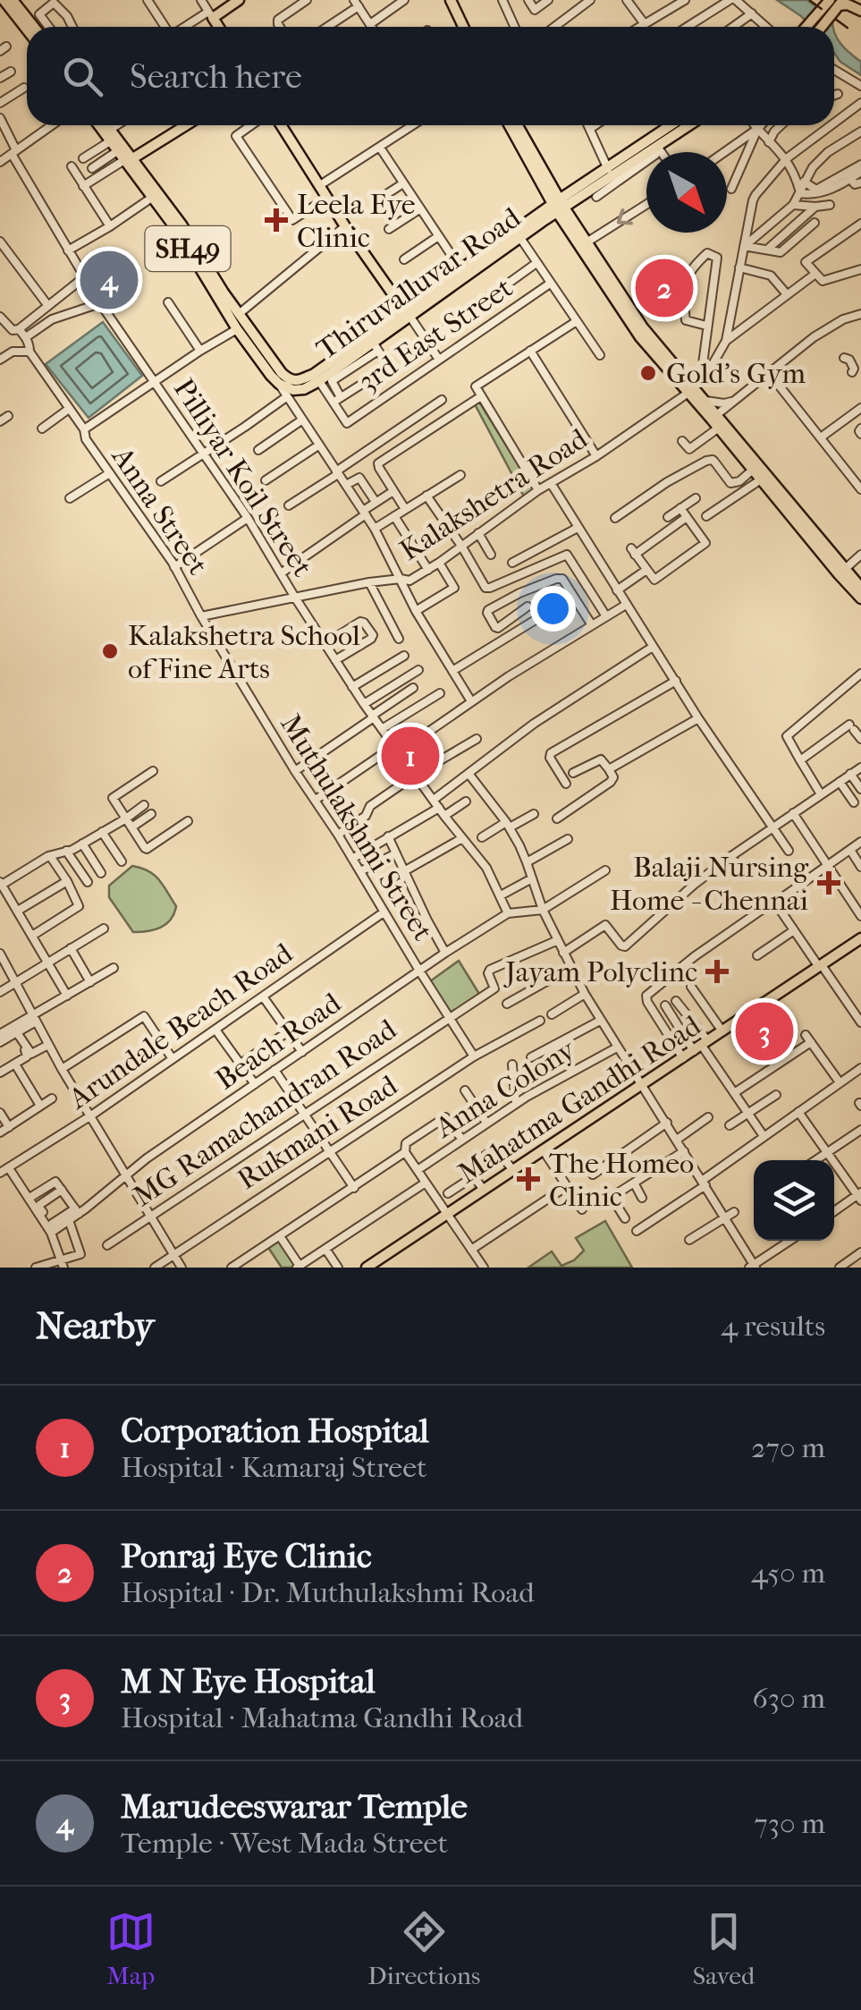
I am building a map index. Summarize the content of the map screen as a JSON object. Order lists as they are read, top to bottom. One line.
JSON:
{"streets":{"main road":["SH49","Thiruvalluvar Road","Mahatma Gandhi Road"],"street":["3rd East Street","Pilliyar Koil Street","Kalakshetra Road","Anna Street","Muthulakshmi Street","Arundale Beach Road","Beach Road","Anna Colony","MG Ramachandran Road","Rukmani Road"]},"crossings":[["SH49","Thiruvalluvar Road"],["Pilliyar Koil Street","Kalakshetra Road"],["Pilliyar Koil Street","Beach Road"],["Kalakshetra Road","Anna Street"],["Kalakshetra Road","Muthulakshmi Street"],["Anna Street","Muthulakshmi Street"],["Muthulakshmi Street","Arundale Beach Road"],["Muthulakshmi Street","Beach Road"],["Muthulakshmi Street","MG Ramachandran Road"],["Muthulakshmi Street","Rukmani Road"]],"places":{"health":["Leela Eye Clinic","Balaji Nursing Home - Chennai","Jayam Polyclinc","The Homeo Clinic"],"other":["Gold's Gym","Kalakshetra School of Fine Arts"]},"north":"bottom right","page":{"search":"Search here","pins":["4","2","1","3"],"heading":["Nearby","4 results"],"list":[{"mark":"1","name":"Corporation Hospital","note":"Hospital · Kamaraj Street","value":"270 m"},{"mark":"2","name":"Ponraj Eye Clinic","note":"Hospital · Dr. Muthulakshmi Road","value":"450 m"},{"mark":"3","name":"M N Eye Hospital","note":"Hospital · Mahatma Gandhi Road","value":"630 m"},{"mark":"4","name":"Marudeeswarar Temple","note":"Temple · West Mada Street","value":"730 m"}],"nav":["Map","Directions","Saved"]}}
